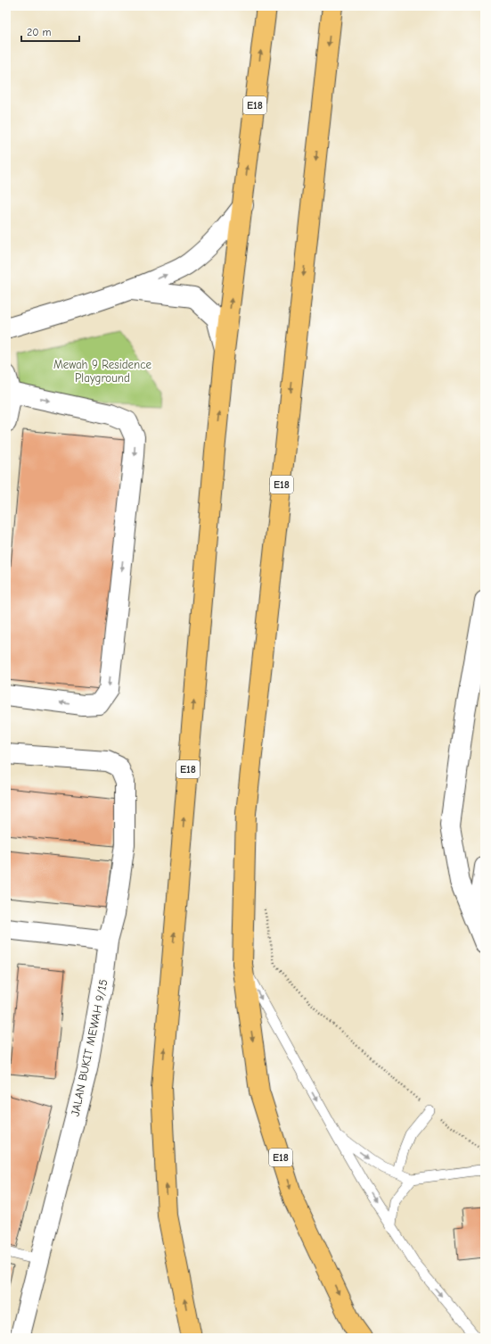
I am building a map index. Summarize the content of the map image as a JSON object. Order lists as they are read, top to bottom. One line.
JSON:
{"streets":{"highway":["E18"],"street":["JALAN BUKIT MEWAH 9/15"]},"parks":["Mewah 9 Residence Playground"],"scale_bar":"20 m"}
